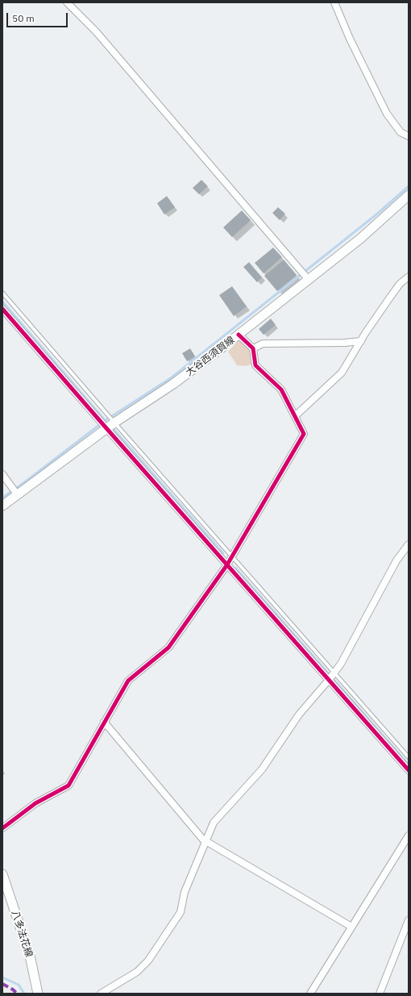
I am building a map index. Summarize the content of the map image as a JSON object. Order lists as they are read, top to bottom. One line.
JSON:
{"streets":{"main road":["大谷西須賀線","八多法花線"]},"scale_bar":"50 m"}
